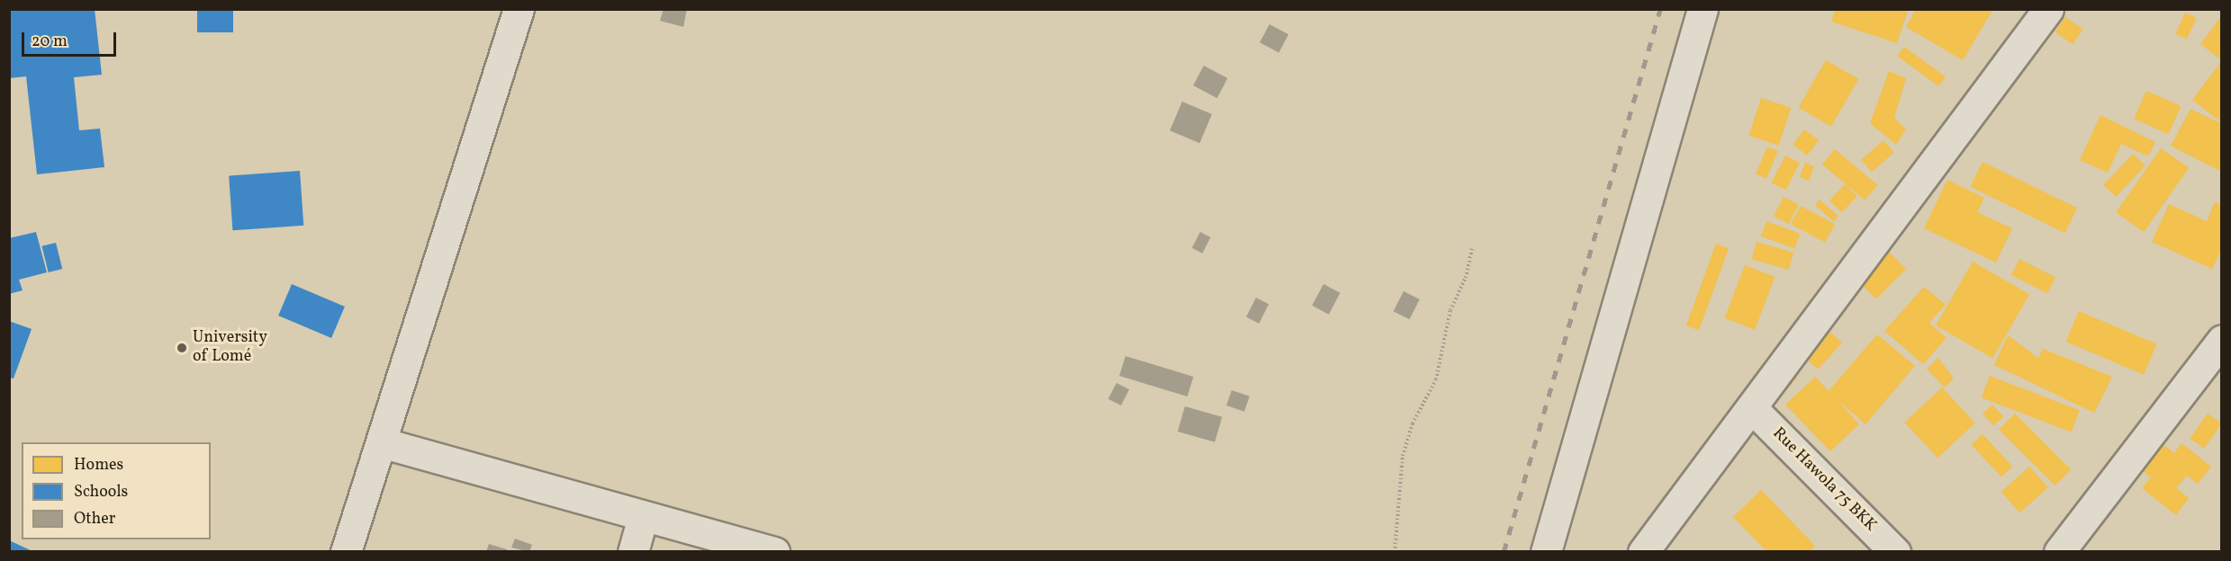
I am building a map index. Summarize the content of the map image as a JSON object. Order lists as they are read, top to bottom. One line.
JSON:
{"streets":{"street":["Rue Hawola 75 BKK"]},"places":["University of Lomé"],"legend":["Homes","Schools","Other"],"scale_bar":"20 m"}
